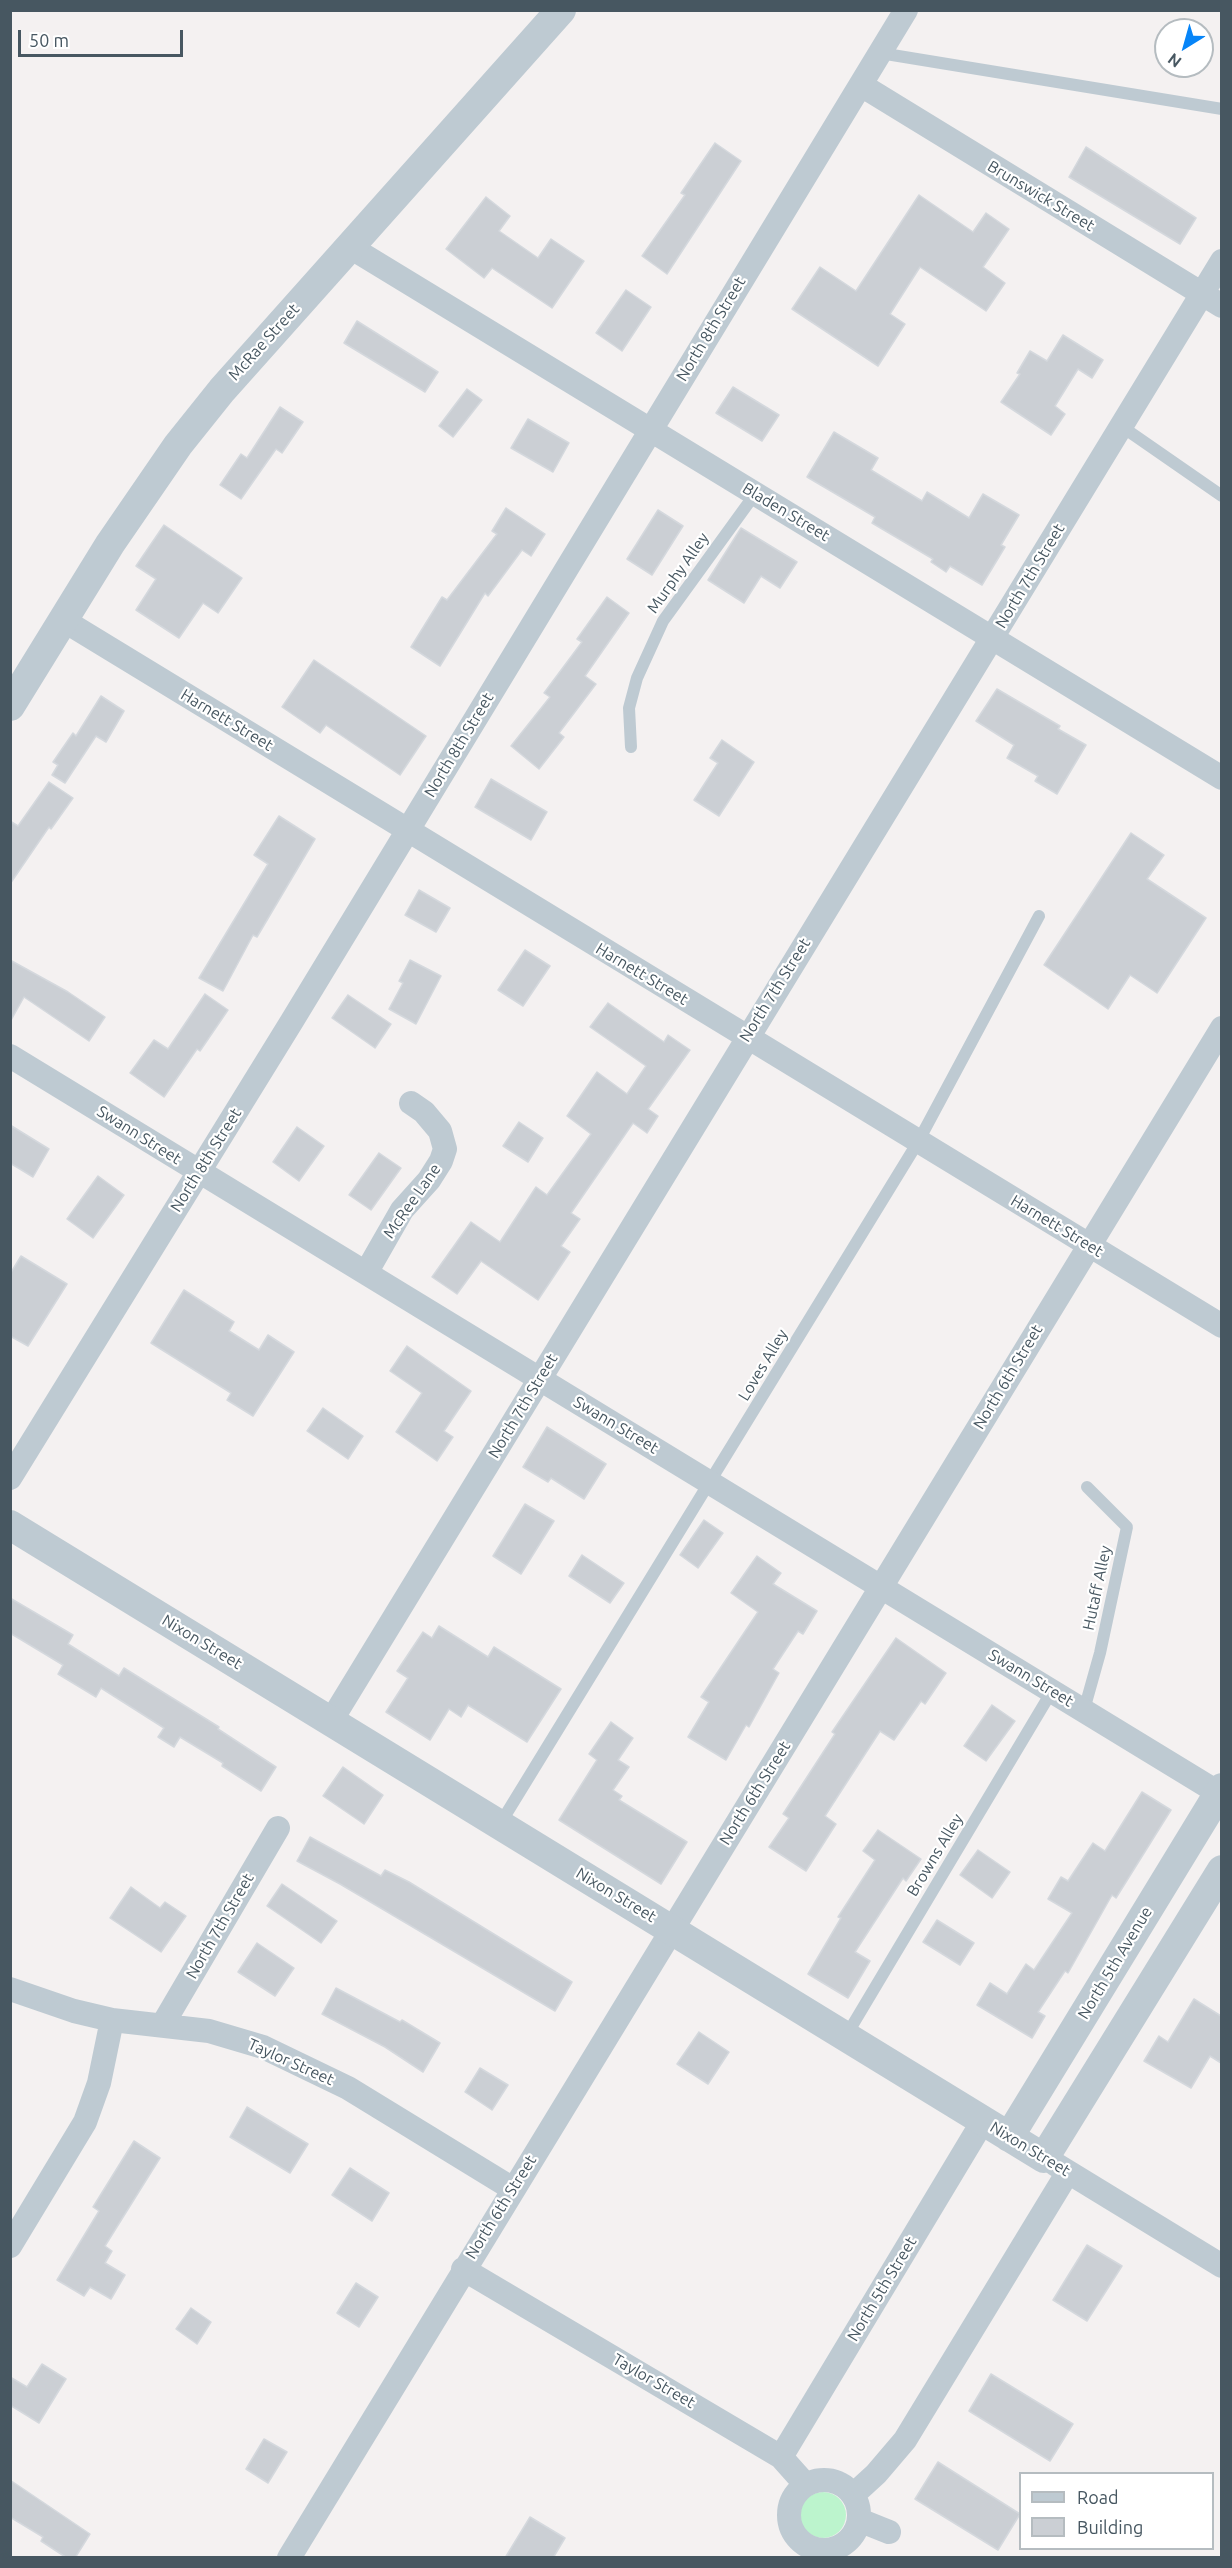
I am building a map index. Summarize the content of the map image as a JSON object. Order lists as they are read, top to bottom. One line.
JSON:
{"streets":{"street":["Brunswick Street","North 8th Street","McRae Street","Bladen Street","North 7th Street","Harnett Street","Swann Street","McRee Lane","North 6th Street","Nixon Street","North 5th Avenue","Taylor Street","North 5th Street"],"lane":["Murphy Alley","Loves Alley","Hutaff Alley","Browns Alley"]},"crossings":[["Brunswick Street","North 8th Street"],["Brunswick Street","North 7th Street"],["North 8th Street","Bladen Street"],["North 8th Street","Harnett Street"],["North 8th Street","Swann Street"],["McRae Street","Bladen Street"],["McRae Street","Harnett Street"],["Bladen Street","Murphy Alley"],["Bladen Street","North 7th Street"],["North 7th Street","Harnett Street"],["North 7th Street","Swann Street"],["North 7th Street","Nixon Street"],["North 7th Street","Taylor Street"],["Harnett Street","Loves Alley"],["Harnett Street","North 6th Street"],["Swann Street","McRee Lane"],["Swann Street","Loves Alley"],["Swann Street","North 6th Street"],["Swann Street","Hutaff Alley"],["Swann Street","Browns Alley"],["Swann Street","North 5th Avenue"],["Loves Alley","Nixon Street"],["North 6th Street","Nixon Street"],["North 6th Street","Taylor Street"],["Nixon Street","Browns Alley"],["Nixon Street","North 5th Avenue"],["Nixon Street","North 5th Street"],["Taylor Street","North 5th Street"]],"legend":["Road","Building"],"scale_bar":"50 m","north":"bottom left"}
